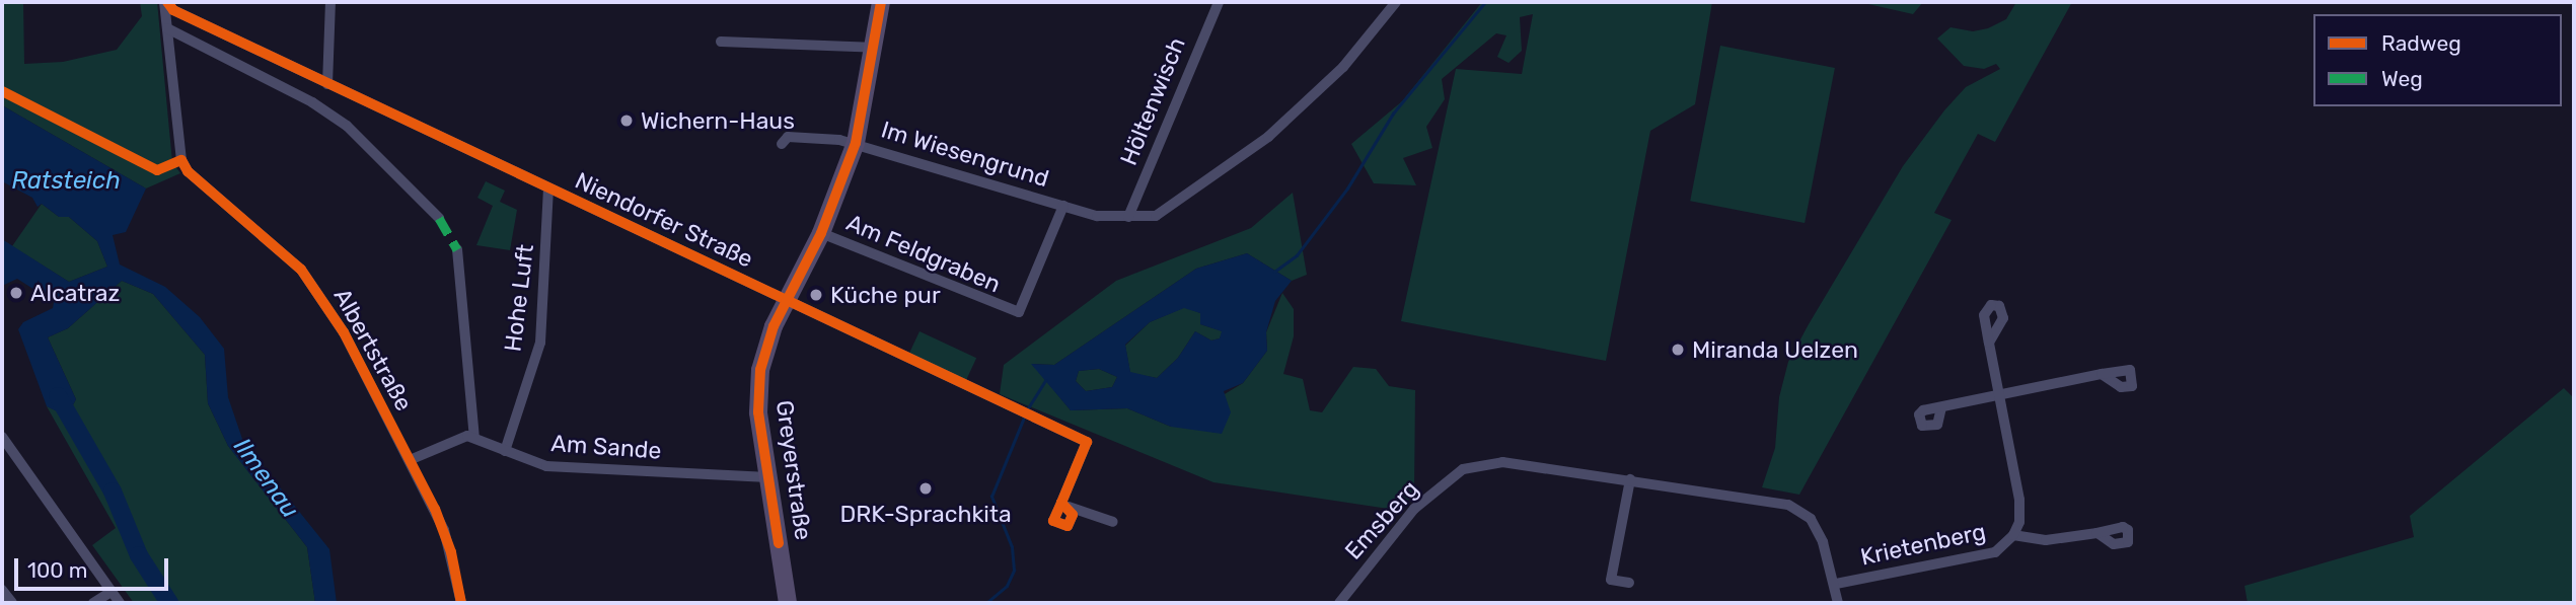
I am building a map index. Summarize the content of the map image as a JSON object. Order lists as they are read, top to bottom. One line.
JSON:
{"streets":{"main road":["Greyerstraße"],"street":["Höltenwisch","Im Wiesengrund","Niendorfer Straße","Am Feldgraben","Hohe Luft","Albertstraße","Am Sande","Emsberg","Krietenberg"]},"crossings":[["Höltenwisch","Im Wiesengrund"],["Im Wiesengrund","Am Feldgraben"],["Im Wiesengrund","Greyerstraße"],["Niendorfer Straße","Hohe Luft"],["Niendorfer Straße","Albertstraße"],["Niendorfer Straße","Greyerstraße"],["Am Feldgraben","Greyerstraße"],["Hohe Luft","Am Sande"],["Am Sande","Greyerstraße"],["Emsberg","Krietenberg"]],"water":["Ratsteich","Ilmenau"],"places":["Wichern-Haus","Alcatraz","Küche pur","Miranda Uelzen","DRK-Sprachkita"],"legend":["Radweg","Weg"],"scale_bar":"100 m"}
